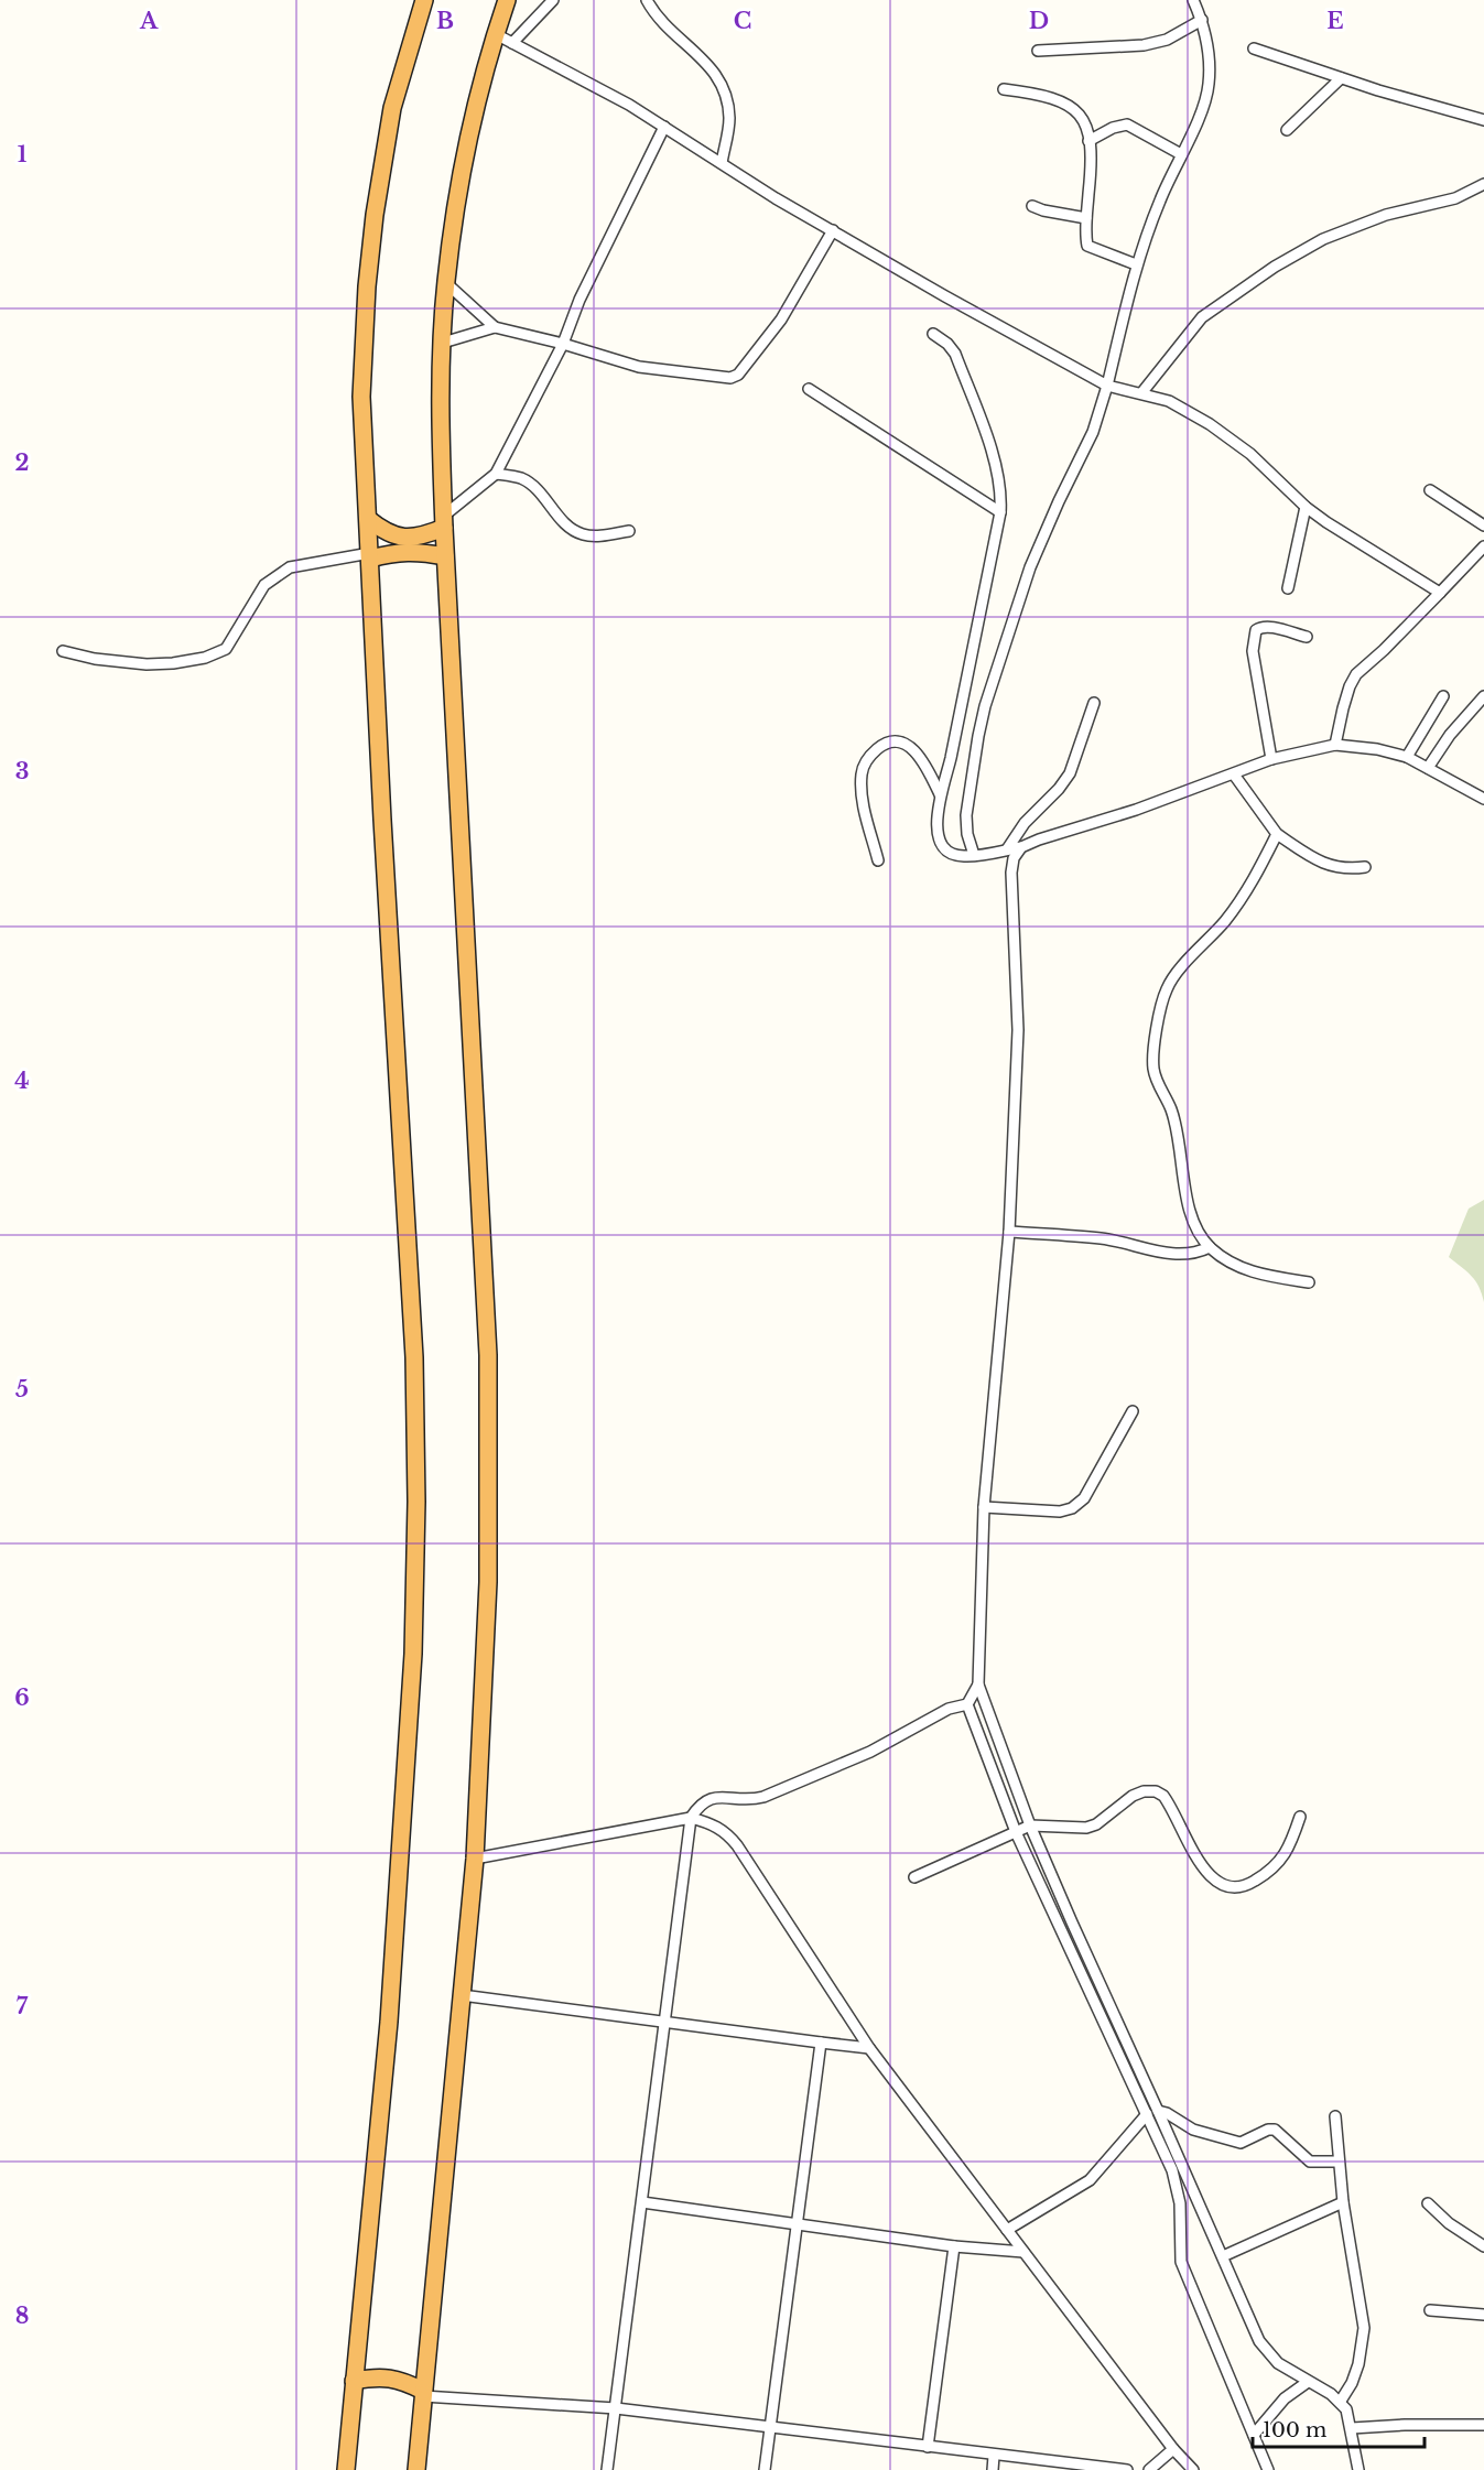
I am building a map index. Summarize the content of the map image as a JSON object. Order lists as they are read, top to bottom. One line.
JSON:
{"scale_bar":"100 m","grid":{"columns":["A","B","C","D","E"],"rows":["1","2","3","4","5","6","7","8"]}}
